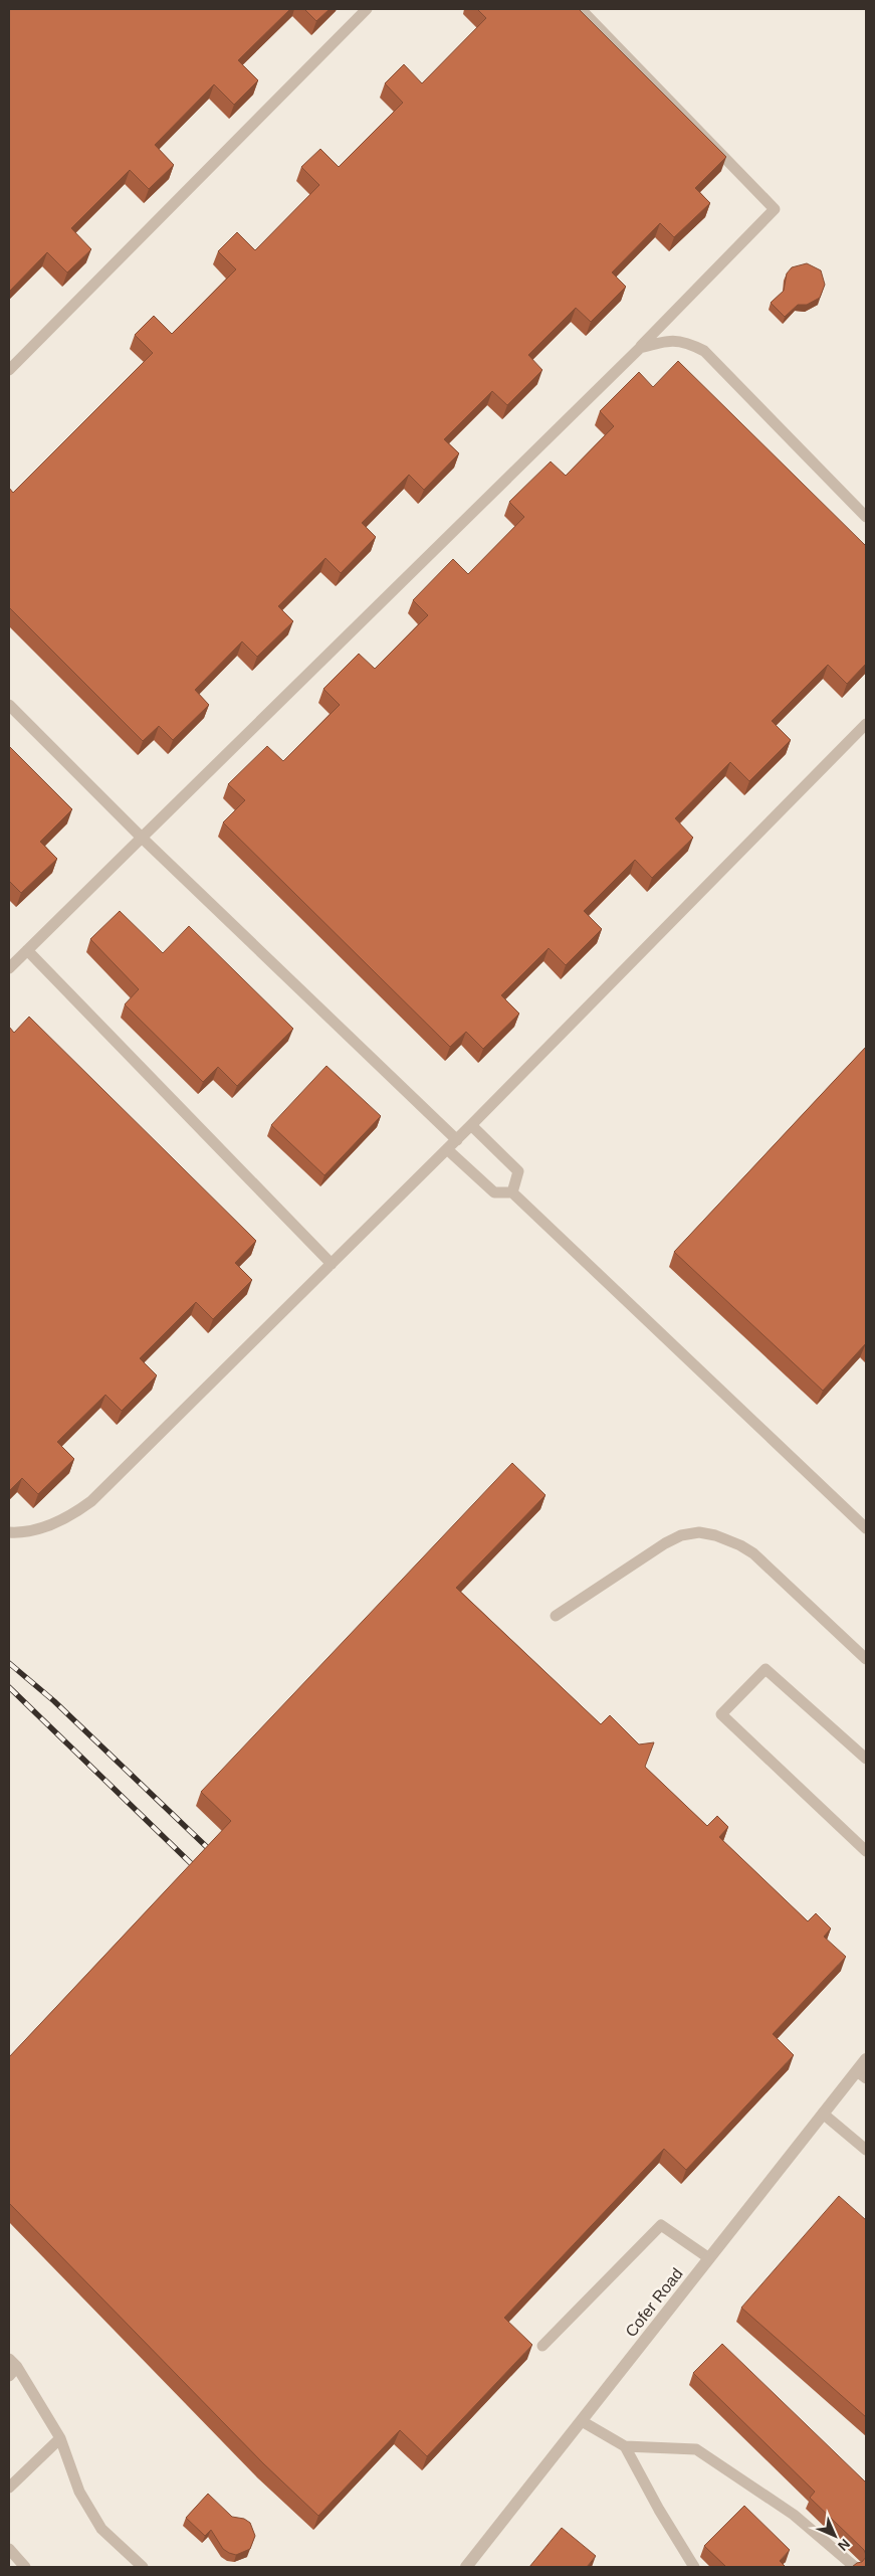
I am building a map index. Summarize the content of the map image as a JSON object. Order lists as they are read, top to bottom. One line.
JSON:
{"streets":{"street":["Cofer Road"]},"north":"bottom right"}
